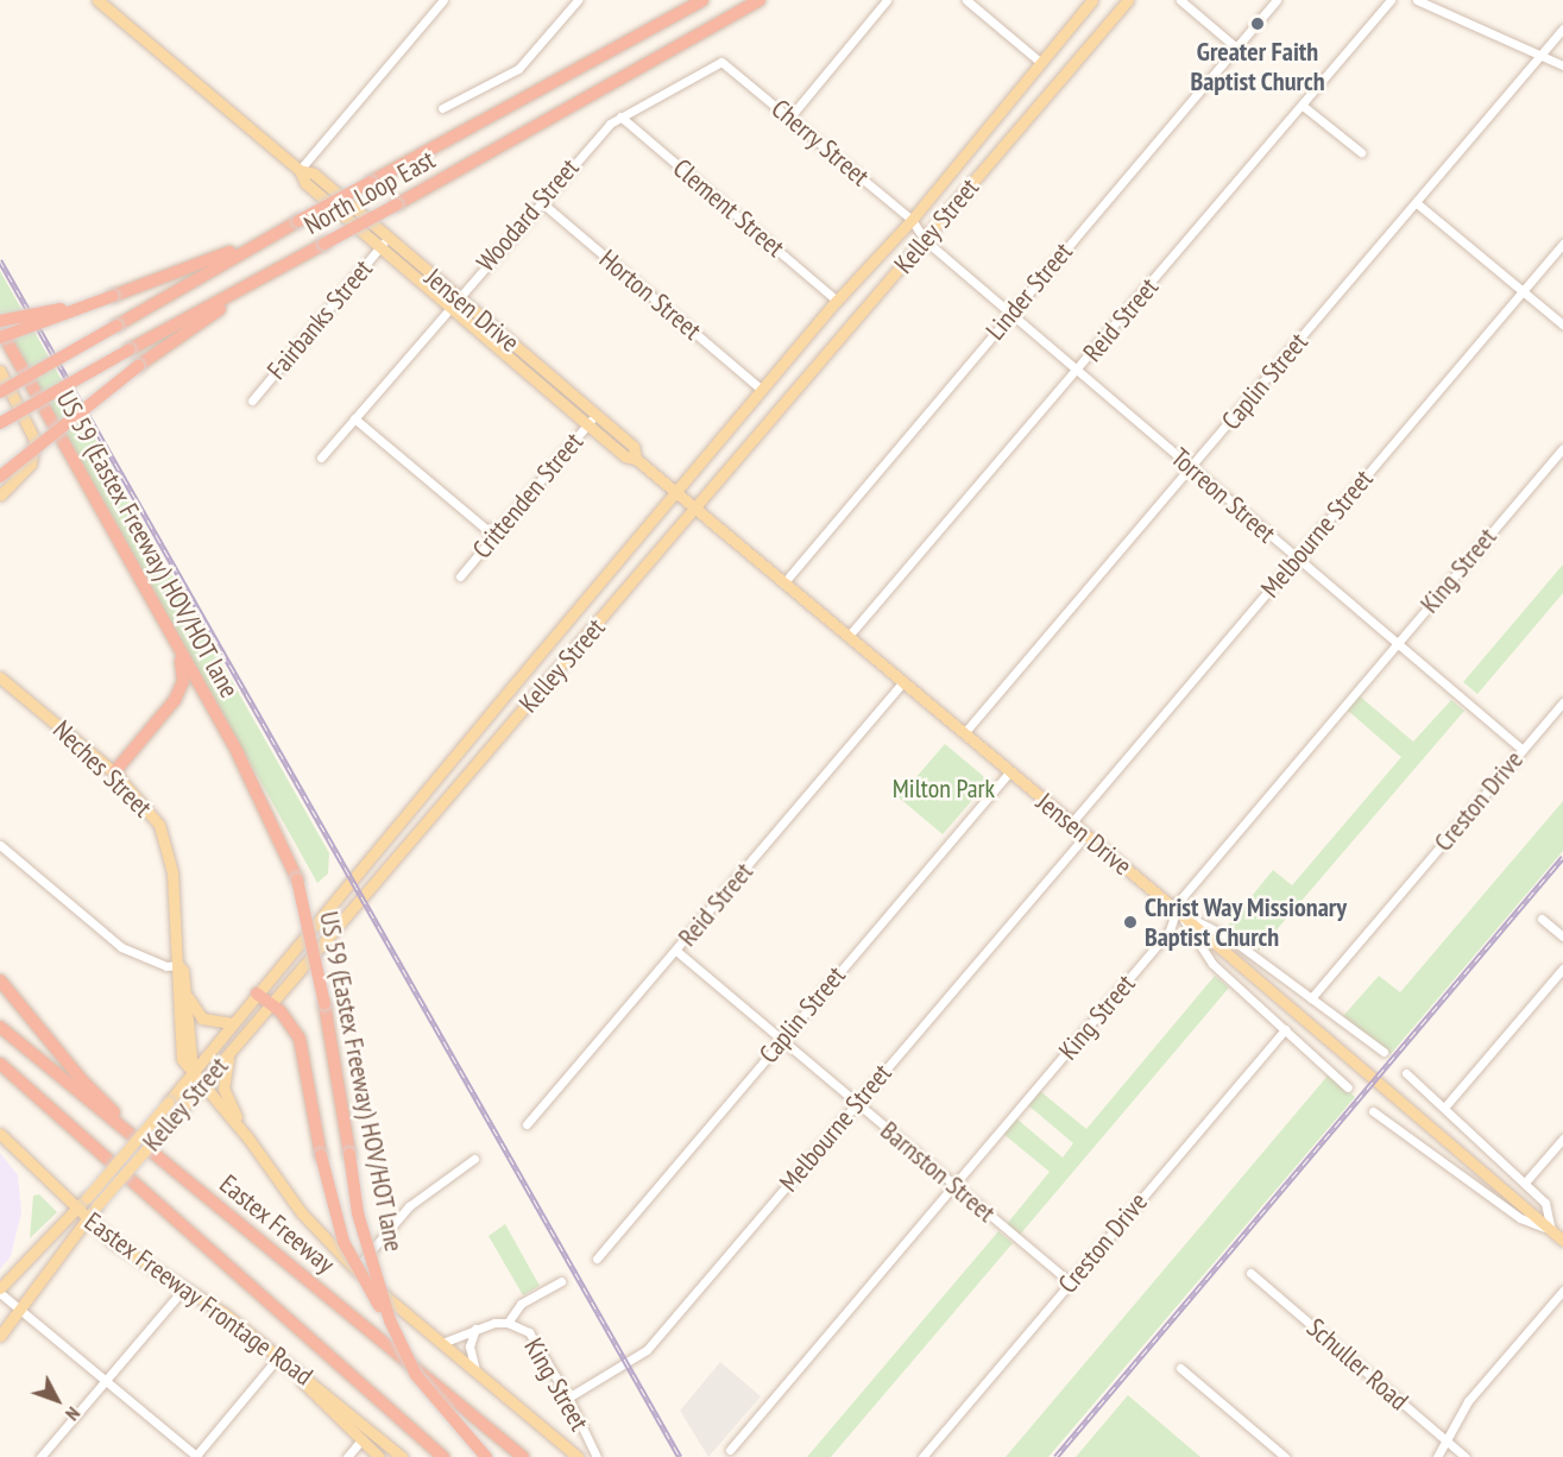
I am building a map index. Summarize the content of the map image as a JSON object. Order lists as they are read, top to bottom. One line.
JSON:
{"streets":{"highway":["North Loop East","US 59 (Eastex Freeway) HOV/HOT lane","Eastex Freeway"],"main road":["Kelley Street","Jensen Drive","Neches Street","Eastex Freeway Frontage Road"],"street":["Cherry Street","Clement Street","Woodard Street","Linder Street","Horton Street","Fairbanks Street","Reid Street","Caplin Street","Crittenden Street","Torreon Street","Melbourne Street","King Street","Creston Drive","Barnston Street","Schuller Road"]},"crossings":[["Cherry Street","Woodard Street"],["Cherry Street","Kelley Street"],["Cherry Street","Torreon Street"],["Clement Street","Woodard Street"],["Clement Street","Kelley Street"],["Woodard Street","Horton Street"],["Woodard Street","Jensen Drive"],["Kelley Street","Horton Street"],["Kelley Street","Jensen Drive"],["Kelley Street","Torreon Street"],["Kelley Street","Neches Street"],["Kelley Street","Eastex Freeway Frontage Road"],["Linder Street","Jensen Drive"],["Linder Street","Torreon Street"],["Jensen Drive","Fairbanks Street"],["Jensen Drive","Reid Street"],["Jensen Drive","Caplin Street"],["Jensen Drive","Crittenden Street"],["Jensen Drive","Melbourne Street"],["Jensen Drive","King Street"],["Reid Street","Torreon Street"],["Reid Street","Barnston Street"],["Caplin Street","Torreon Street"],["Caplin Street","Barnston Street"],["Torreon Street","Melbourne Street"],["Torreon Street","King Street"],["Torreon Street","Creston Drive"],["Melbourne Street","King Street"],["Melbourne Street","Barnston Street"],["King Street","Barnston Street"],["Creston Drive","Barnston Street"]],"parks":["Milton Park"],"places":["Greater Faith Baptist Church","Christ Way Missionary Baptist Church"],"north":"bottom right"}
